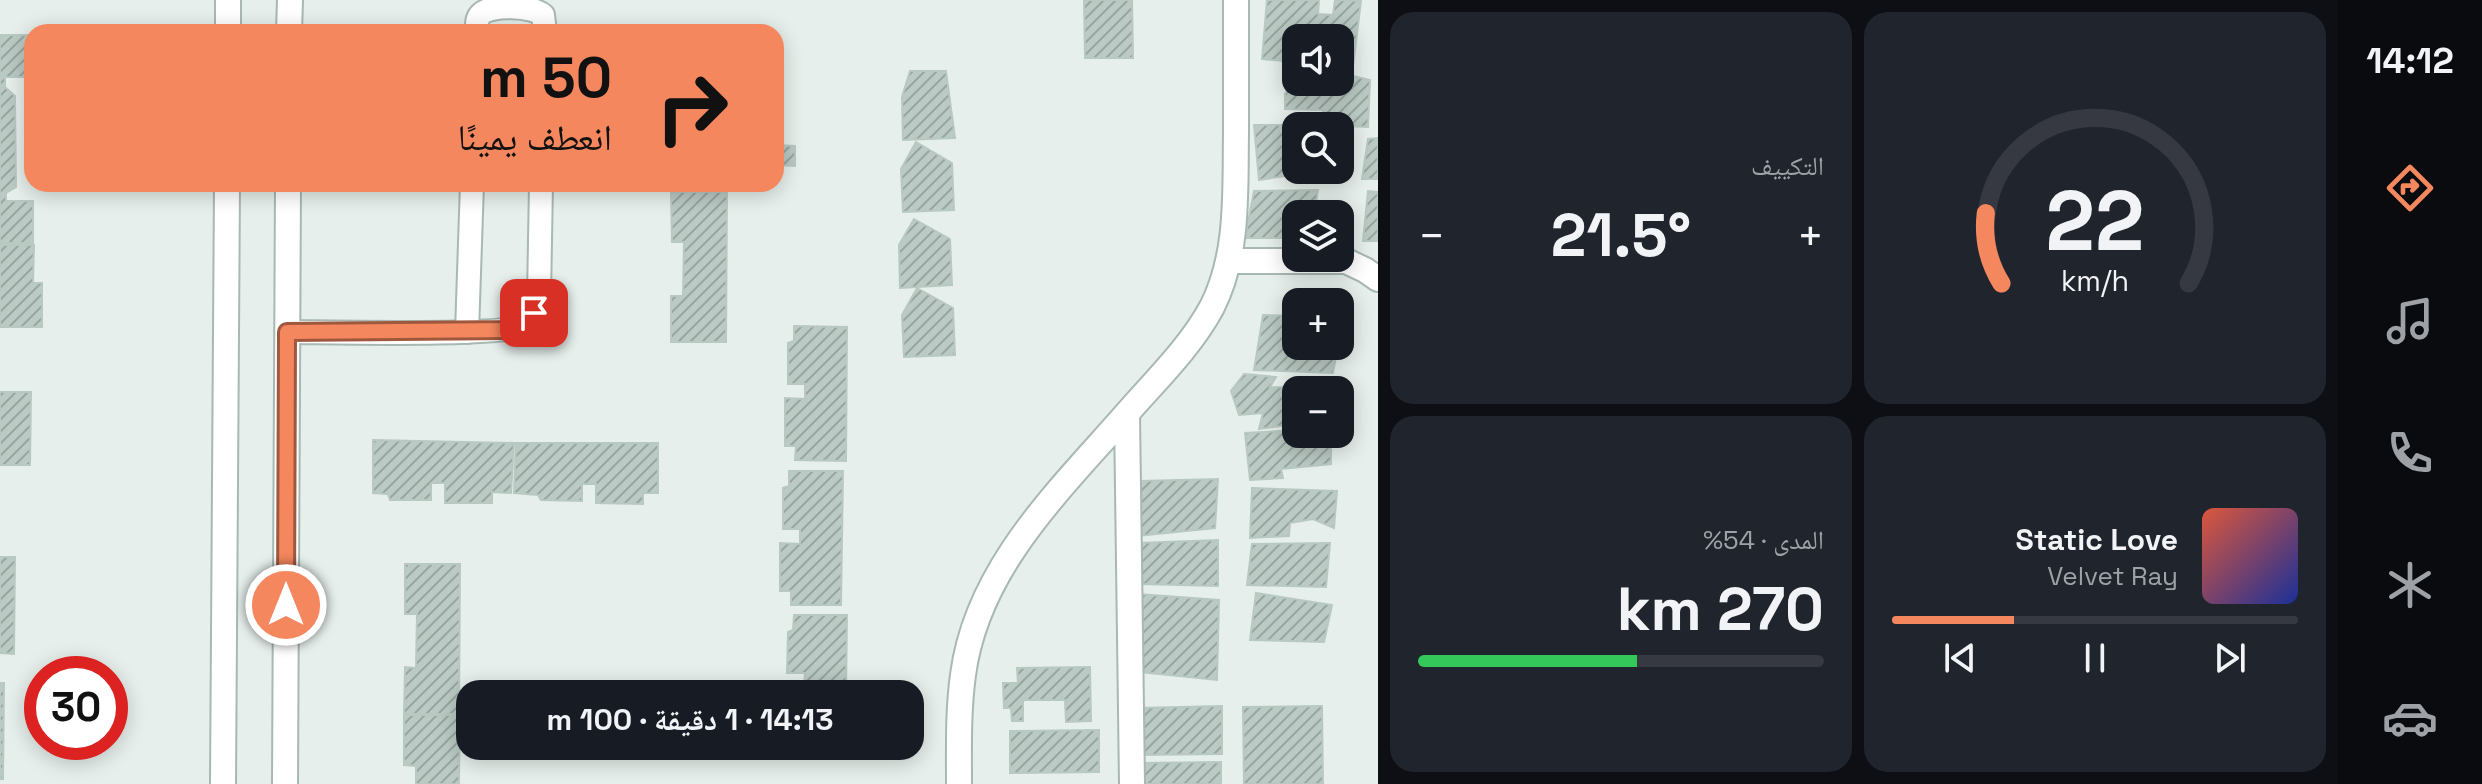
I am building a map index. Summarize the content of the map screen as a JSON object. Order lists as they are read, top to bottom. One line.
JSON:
{"page":{"tabs":"14:12","tile":["التكييف",["المدى · 54%","270 km"]],"map_buttons":["+","−"],"turn":["50 m","انعطف يمينًا"],"heat":["−","21.5°","+"],"song":["Static Love","Velvet Ray"],"limit":"30","trip":"14:13 · 1 دقيقة · 100 m","gauge":["22","km/h"]}}
